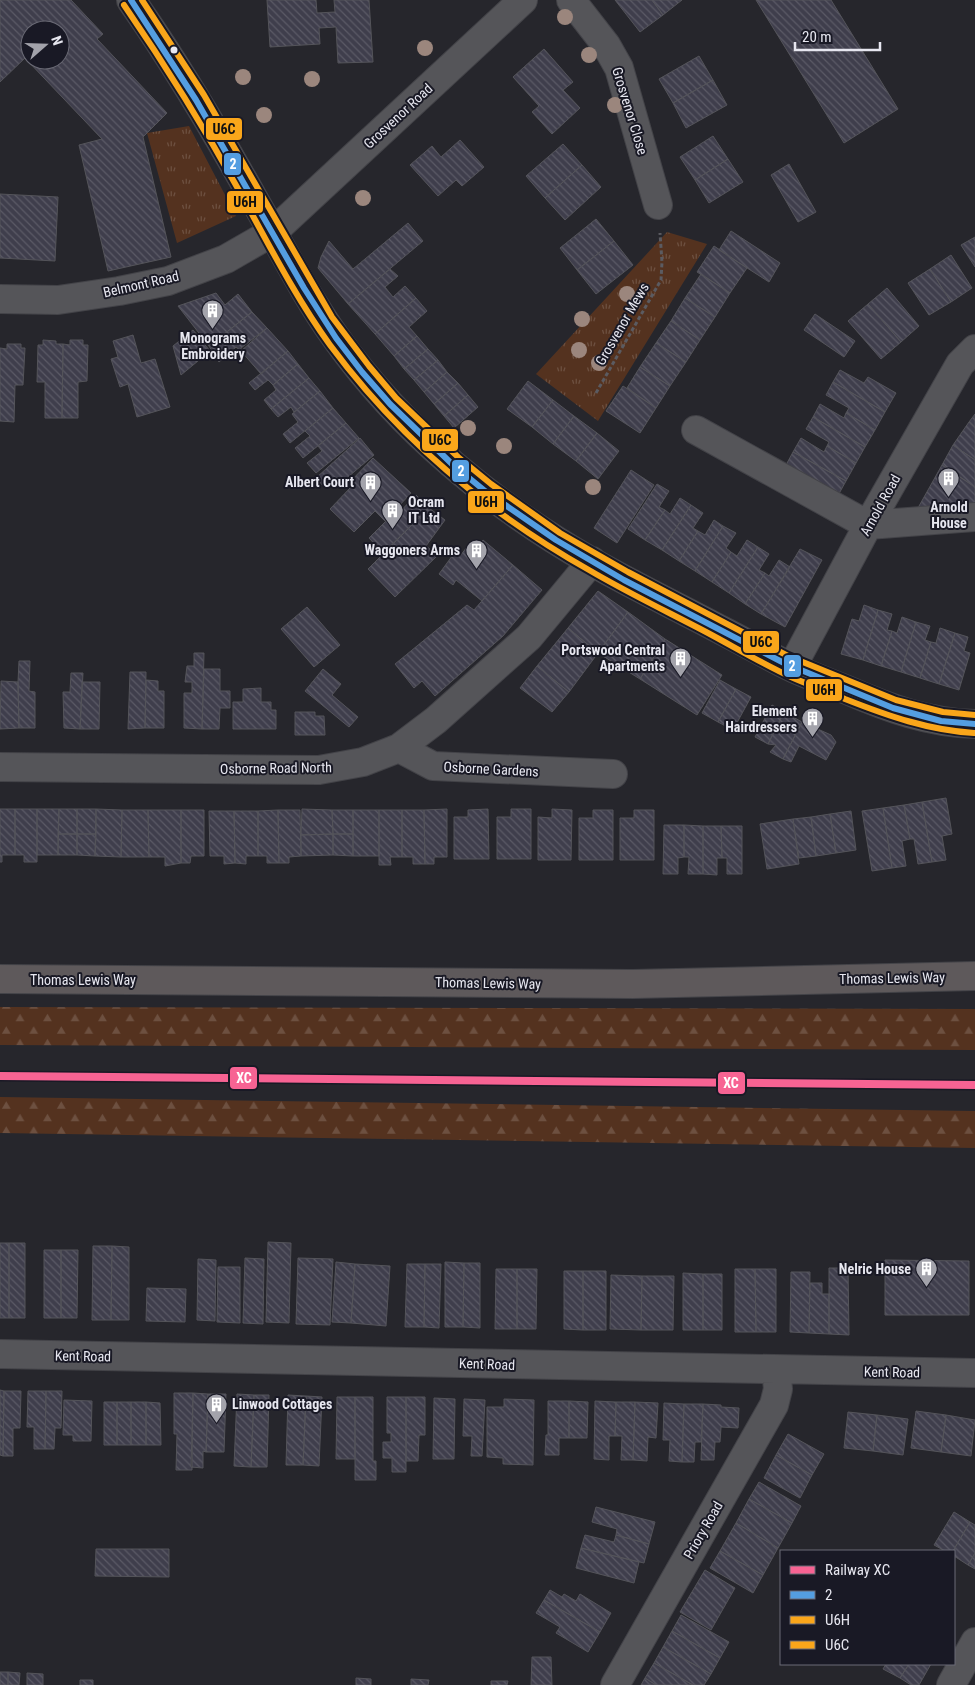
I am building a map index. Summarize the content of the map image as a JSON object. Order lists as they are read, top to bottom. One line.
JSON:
{"streets":{"main road":["Thomas Lewis Way"],"street":["Grosvenor Close","Grosvenor Road","Belmont Road","Arnold Road","Osborne Road North","Osborne Gardens","Kent Road","Priory Road"],"path":["Grosvenor Mews"]},"crossings":[["Grosvenor Close","Grosvenor Mews"],["Grosvenor Road","Belmont Road"],["Osborne Road North","Osborne Gardens"],["Kent Road","Priory Road"]],"places":{"building":["Monograms Embroidery","Arnold House","Albert Court","Ocram IT Ltd","Waggoners Arms","Portswood Central Apartments","Element Hairdressers","Nelric House","Linwood Cottages"]},"lines":["transit line 2","transit line U6C","transit line U6H","rail line XC"],"legend":["Railway XC","2","U6H","U6C"],"scale_bar":"20 m","north":"right"}
